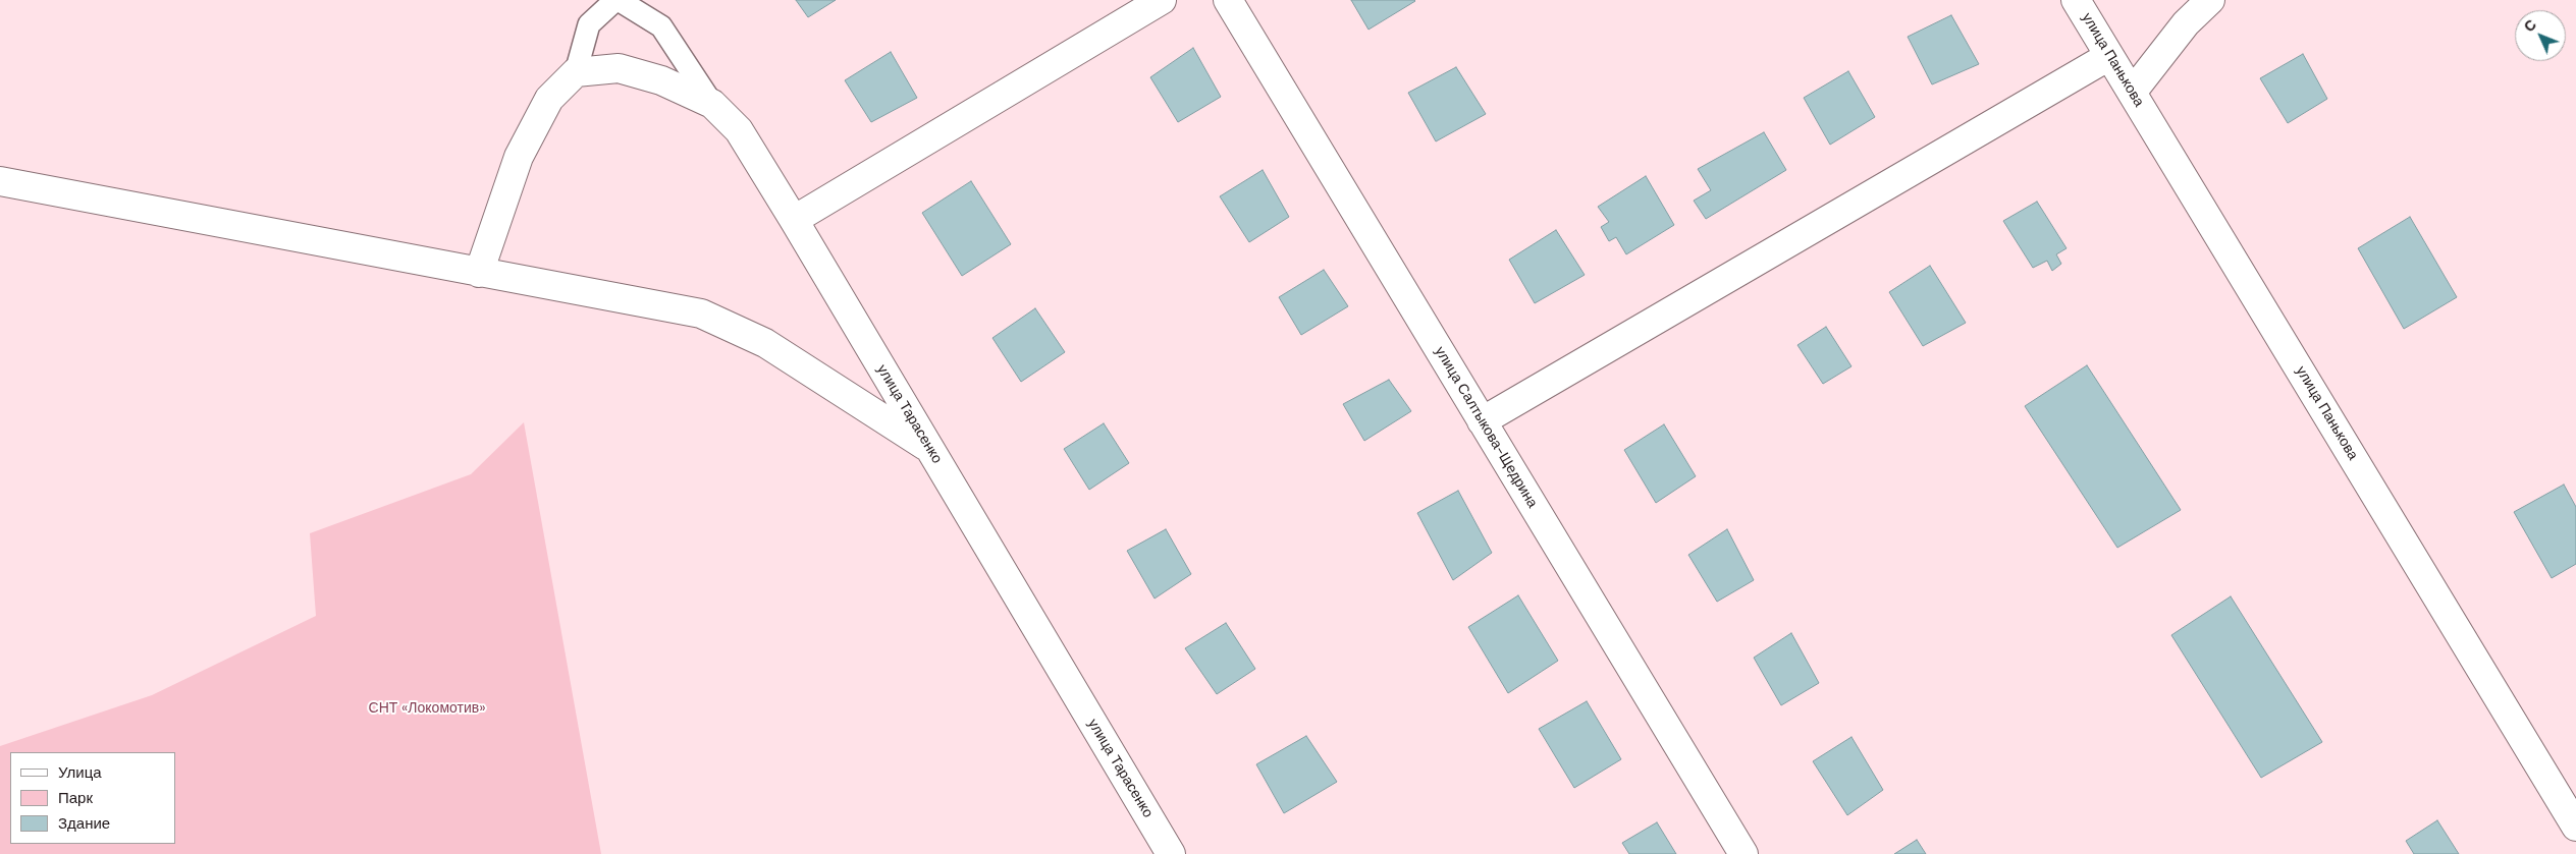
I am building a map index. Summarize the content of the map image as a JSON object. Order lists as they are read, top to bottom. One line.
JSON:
{"streets":{"street":["улица Панькова","улица Тарасенко","улица Салтыкова-Щедрина"]},"parks":["СНТ «Локомотив»"],"legend":["Улица","Парк","Здание"],"north":"top left"}
